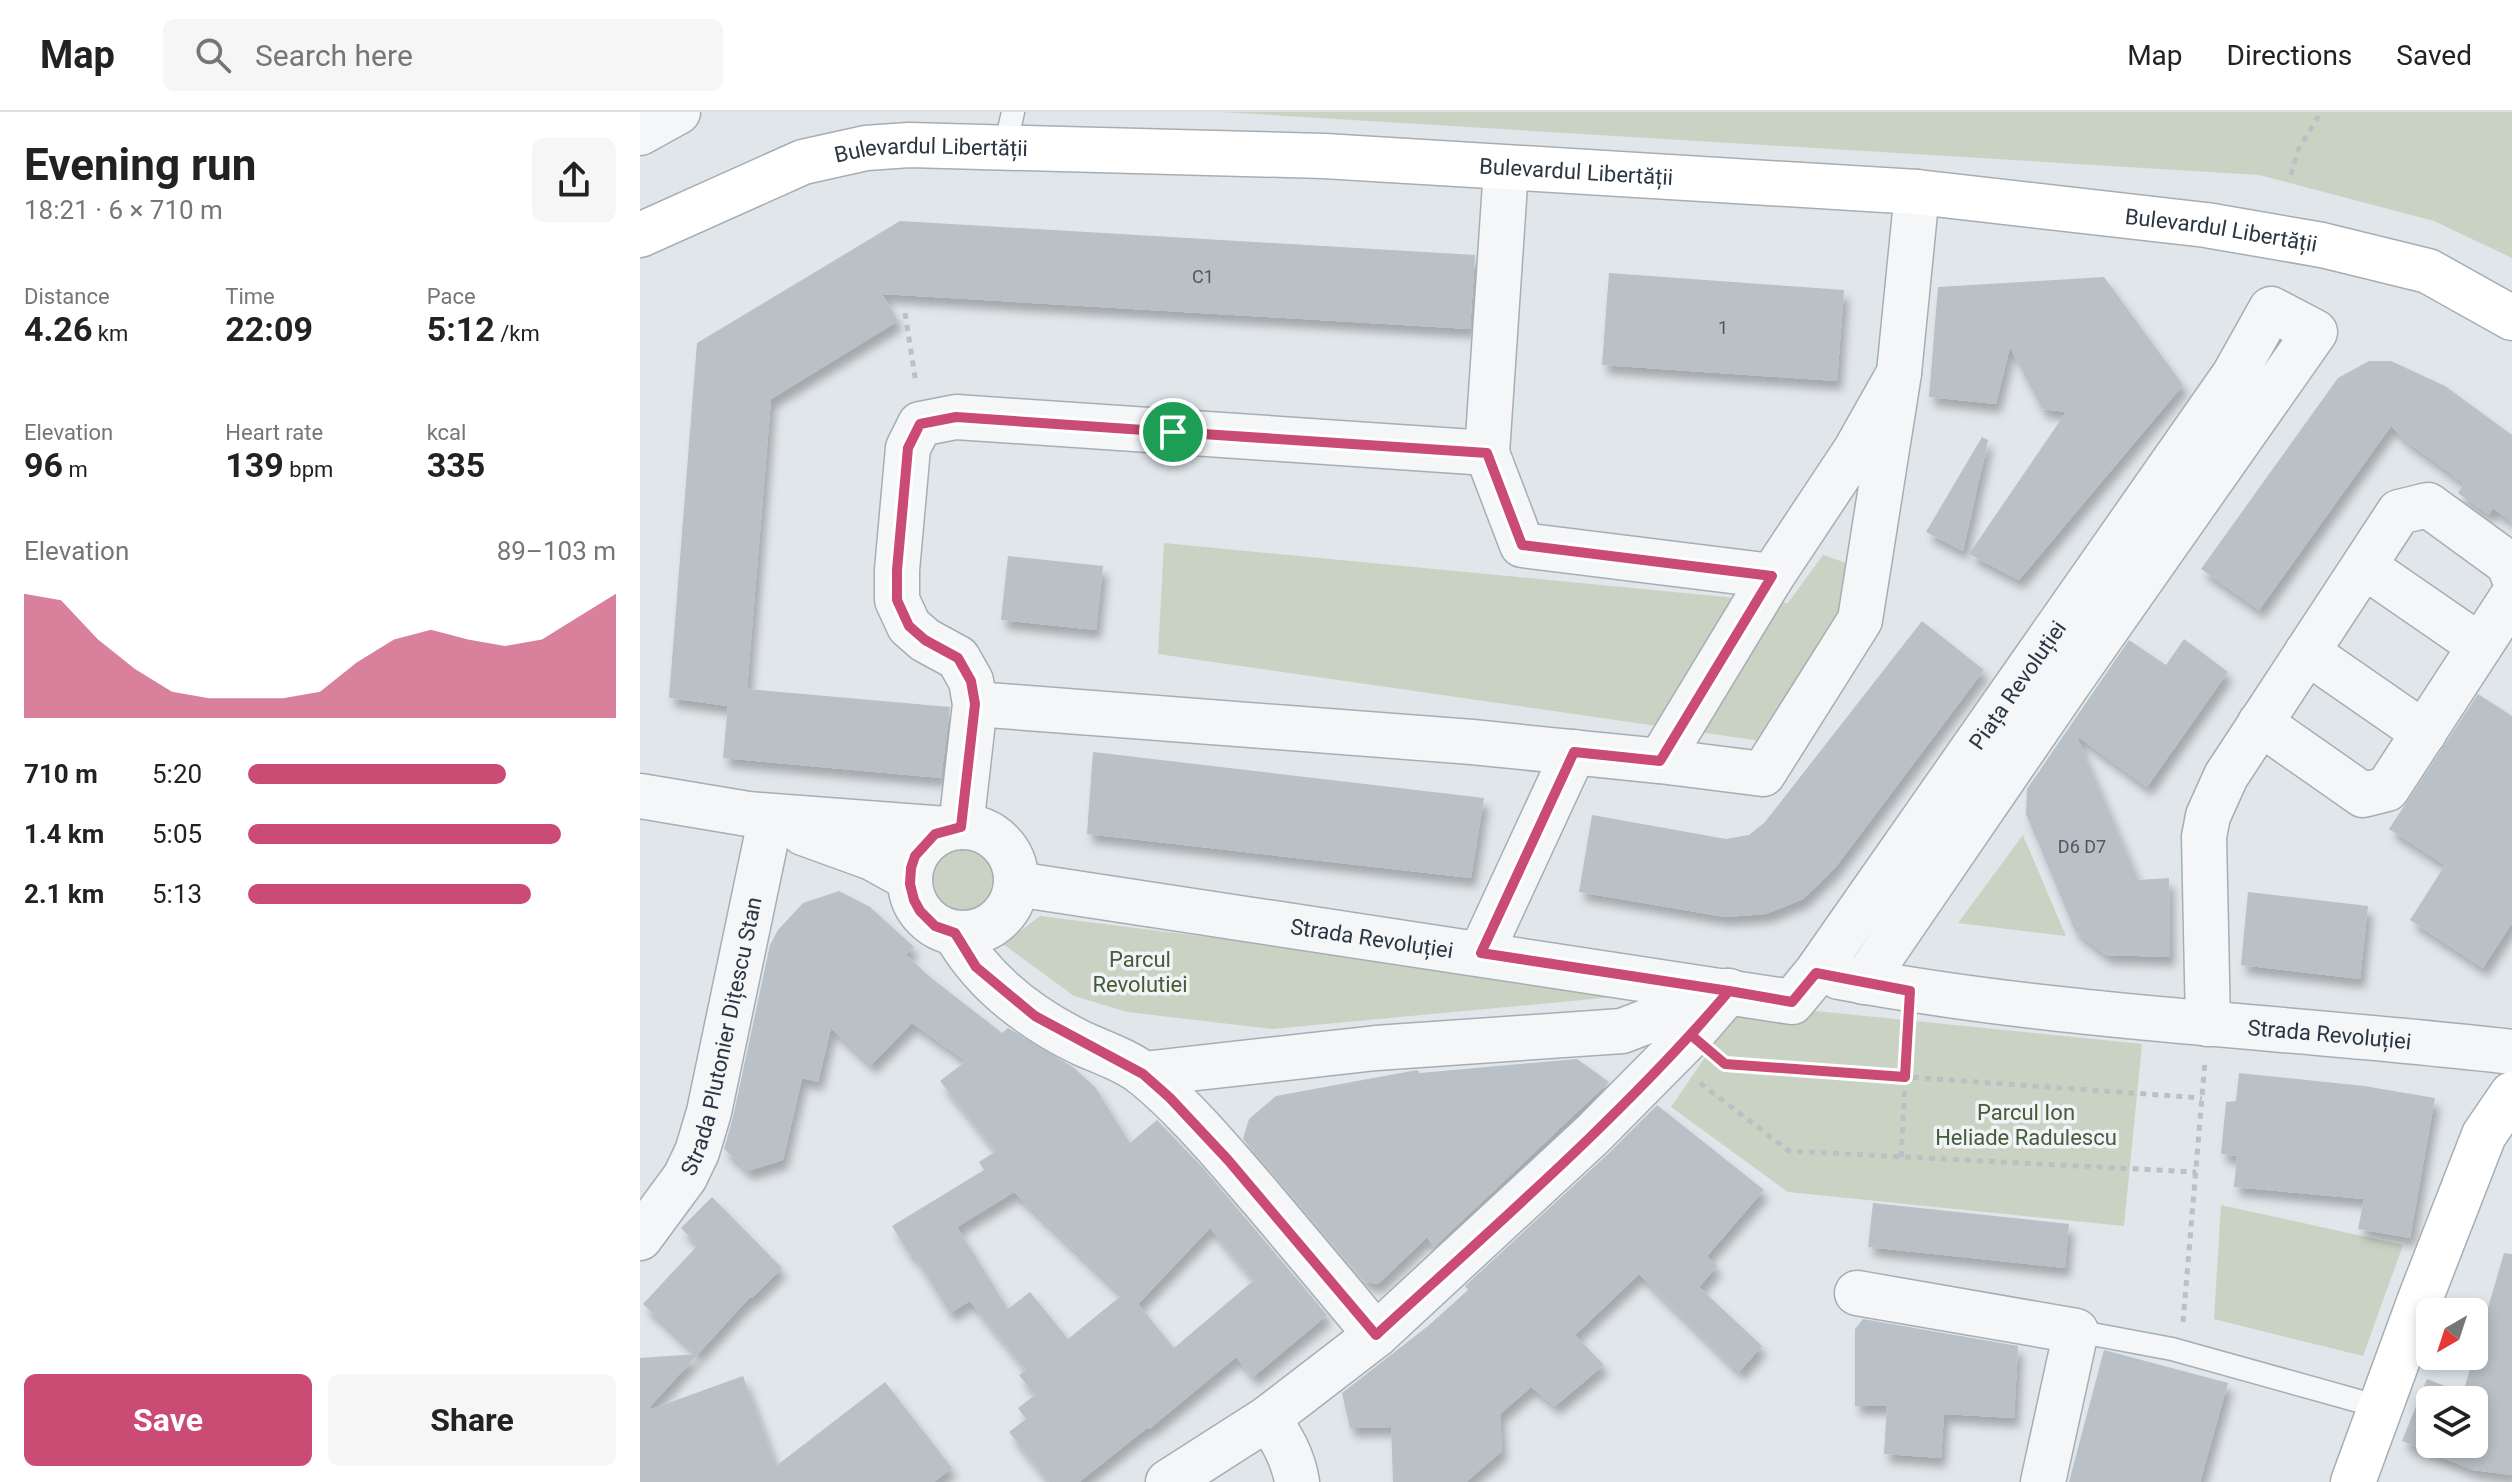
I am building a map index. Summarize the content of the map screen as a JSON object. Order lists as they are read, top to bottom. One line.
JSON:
{"streets":{"street":["Bulevardul Libertății","Piața Revoluției","Strada Revoluției","Strada Plutonier Dițescu Stan"]},"crossings":[["Piața Revoluției","Strada Revoluției"]],"parks":["Parcul Revolutiei","Parcul Ion Heliade Radulescu"],"house_numbers":["C1","1","D6 D7"],"north":"bottom left","page":{"header":"Map","search":"Search here","nav":["Map","Directions","Saved"],"heading":["Evening run","18:21 · 6 × 710 m"],"stats":[["Distance","4.26 km"],["Time","22:09"],["Pace","5:12 /km"],["Elevation","96 m"],["Heart rate","139 bpm"],["kcal","335"]],"chart":["Elevation","89–103 m"],"list":[{"name":"710 m","note":"5:20"},{"name":"1.4 km","note":"5:05"},{"name":"2.1 km","note":"5:13"}],"buttons":["Save","Share"]}}
